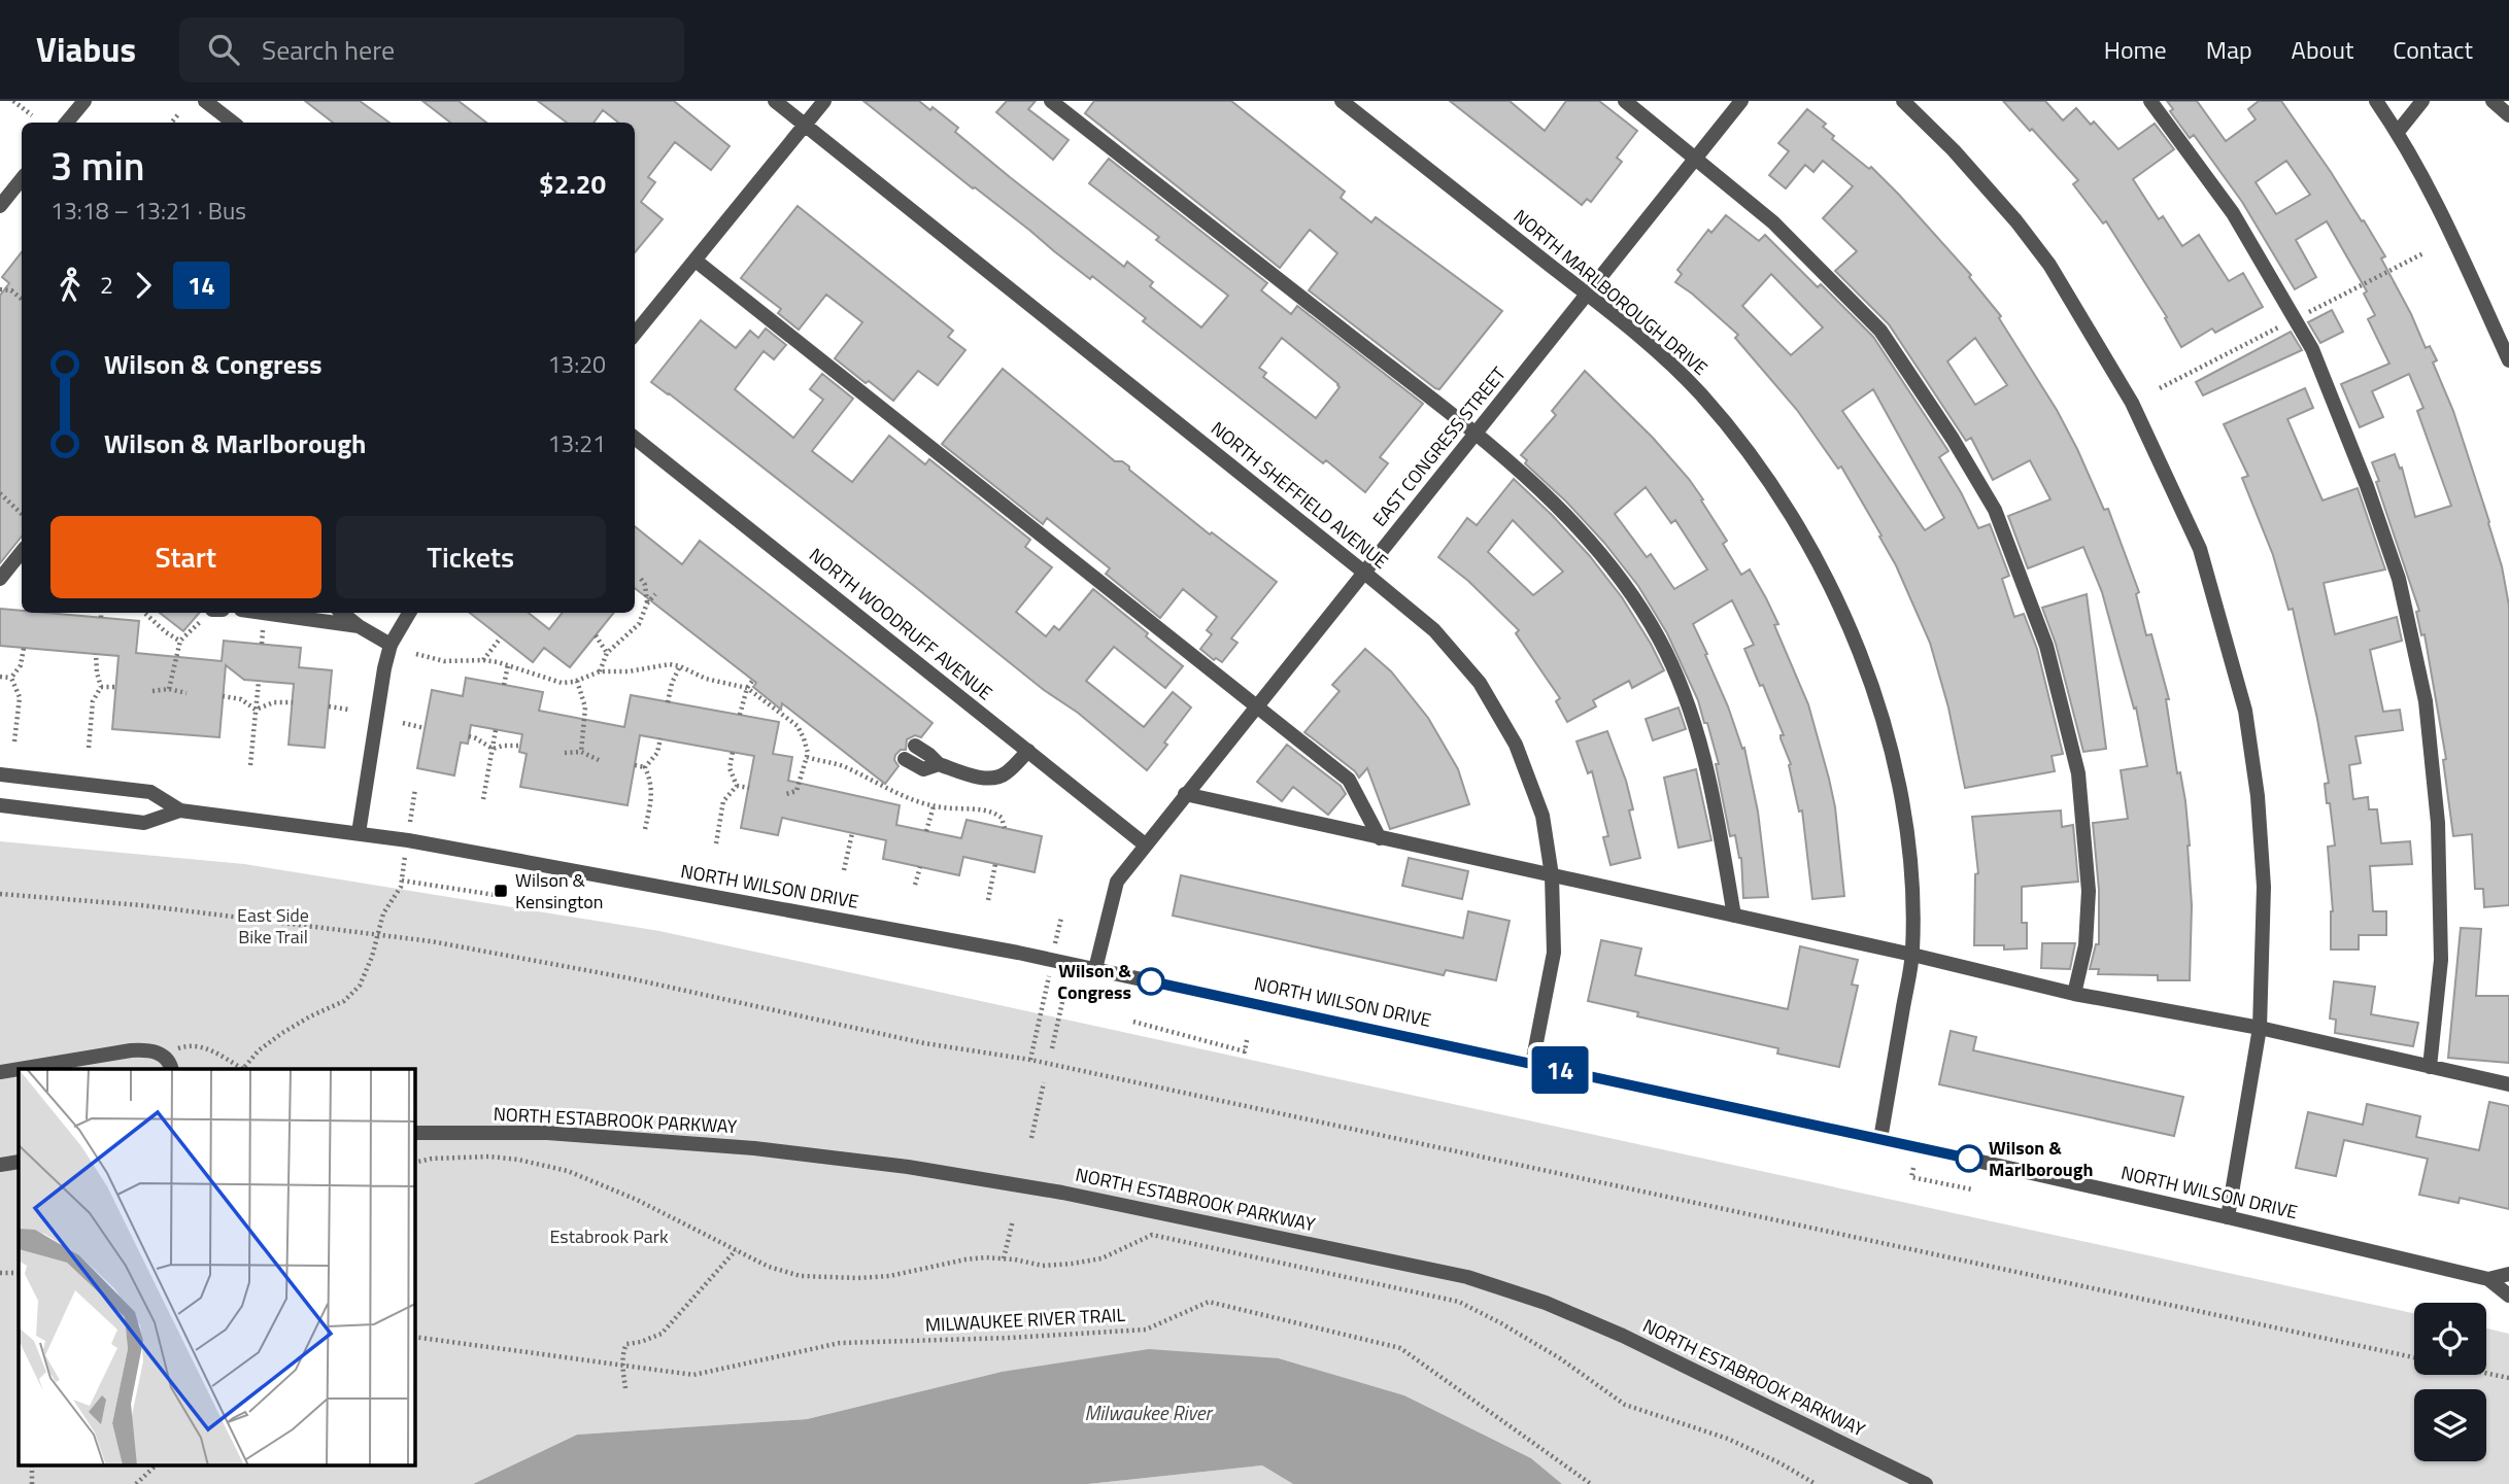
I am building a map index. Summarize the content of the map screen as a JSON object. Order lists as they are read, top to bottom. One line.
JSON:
{"streets":{"street":["NORTH MARLBOROUGH DRIVE","EAST CONGRESS STREET","NORTH SHEFFIELD AVENUE","NORTH WOODRUFF AVENUE","NORTH WILSON DRIVE","NORTH ESTABROOK PARKWAY"],"path":["MILWAUKEE RIVER TRAIL"]},"crossings":[["NORTH MARLBOROUGH DRIVE","EAST CONGRESS STREET"],["NORTH MARLBOROUGH DRIVE","NORTH WILSON DRIVE"],["EAST CONGRESS STREET","NORTH SHEFFIELD AVENUE"],["EAST CONGRESS STREET","NORTH WOODRUFF AVENUE"],["EAST CONGRESS STREET","NORTH WILSON DRIVE"],["NORTH SHEFFIELD AVENUE","NORTH WILSON DRIVE"]],"water":["Milwaukee River"],"parks":["East Side Bike Trail","Estabrook Park"],"places":{"transit":["Wilson & Kensington"],"other":["Wilson & Congress","Wilson & Marlborough"]},"lines":["bus line 14"],"page":{"header":"Viabus","search":"Search here","nav":["Home","Map","About","Contact"],"on_map":"14","heading":["3 min","13:18 – 13:21 · Bus","$2.20"],"legs":["2","14"],"list":[{"name":"Wilson & Congress","value":"13:20"},{"name":"Wilson & Marlborough","value":"13:21"}],"buttons":["Start","Tickets"]}}
